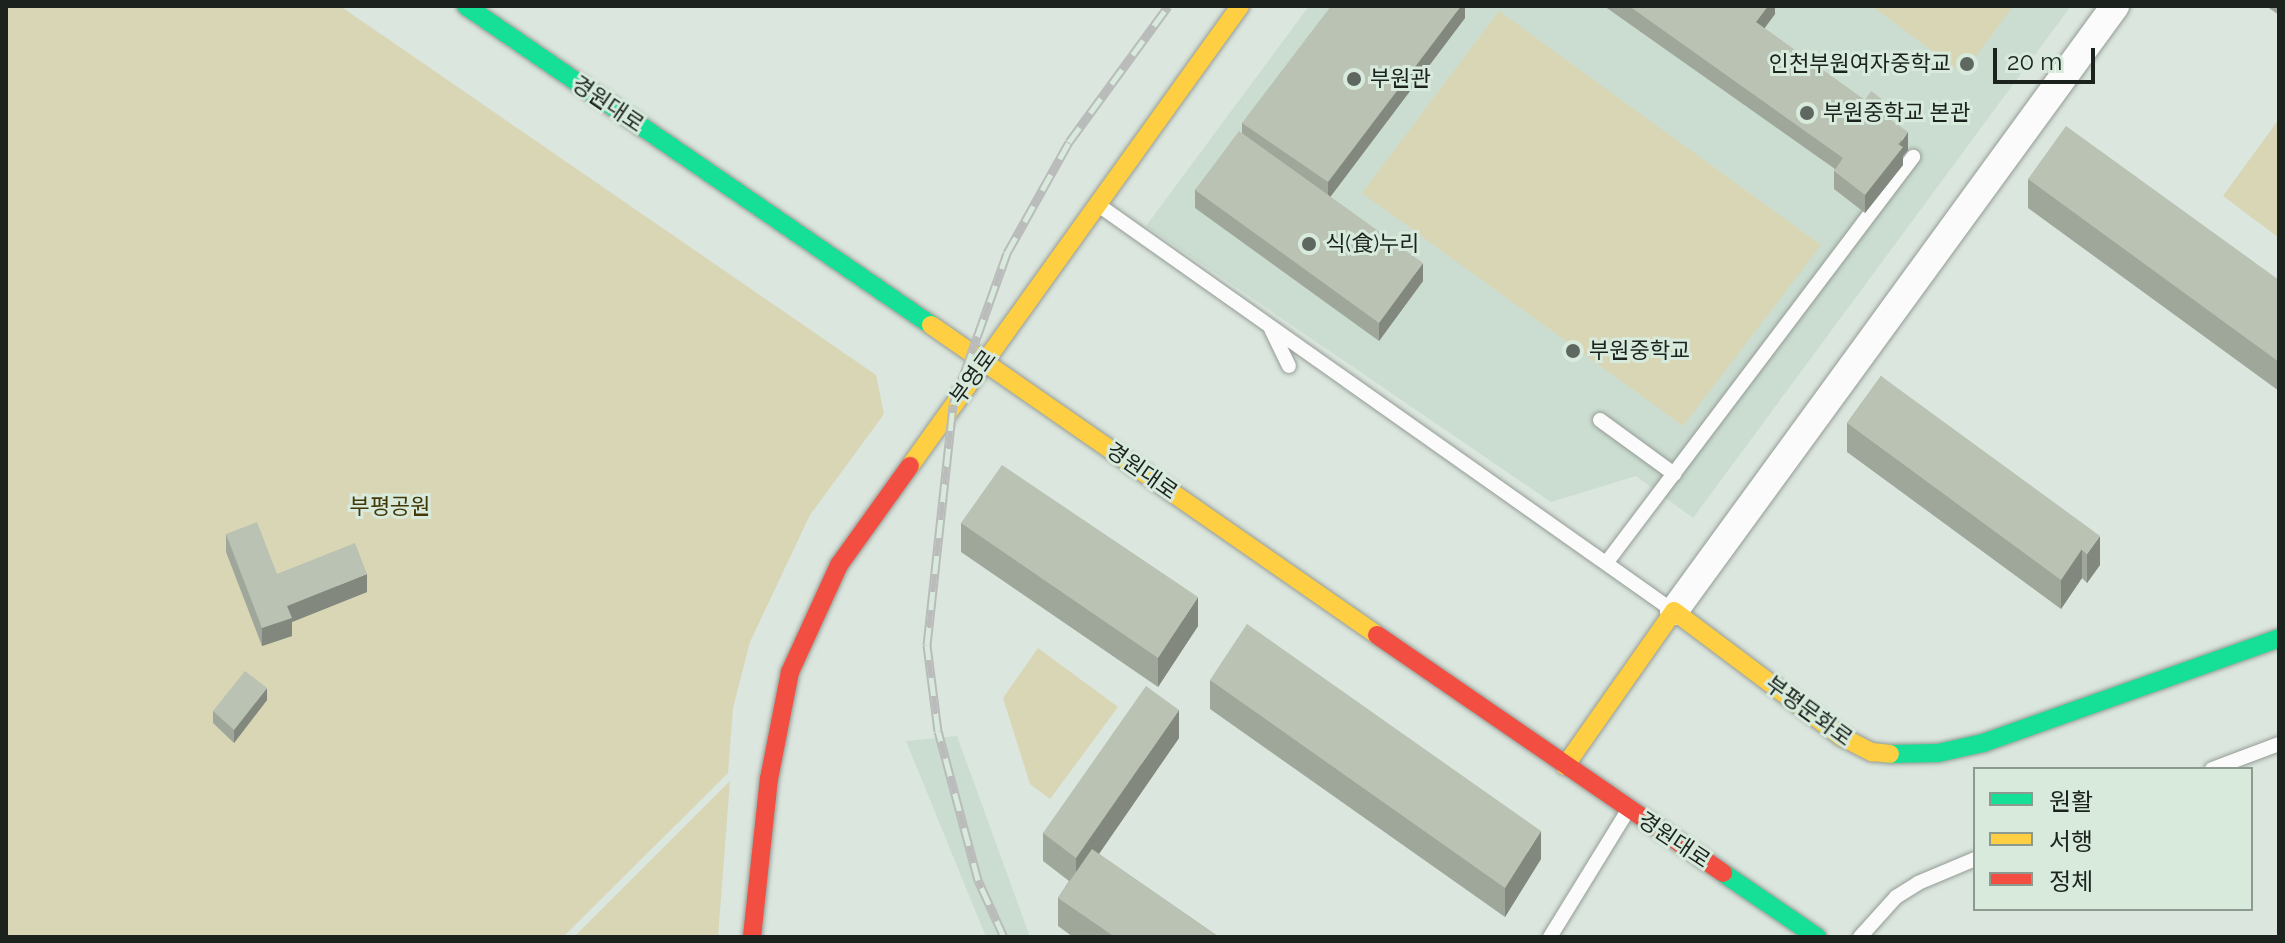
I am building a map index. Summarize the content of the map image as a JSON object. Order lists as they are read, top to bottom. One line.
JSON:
{"streets":{"street":["경원대로","부영로","부평문화로"]},"crossings":[["경원대로","부영로"]],"parks":["부평공원"],"places":["인천부원여자중학교","부원관","부원중학교 본관","식(食)누리","부원중학교"],"legend":["원활","서행","정체"],"scale_bar":"20 m"}
